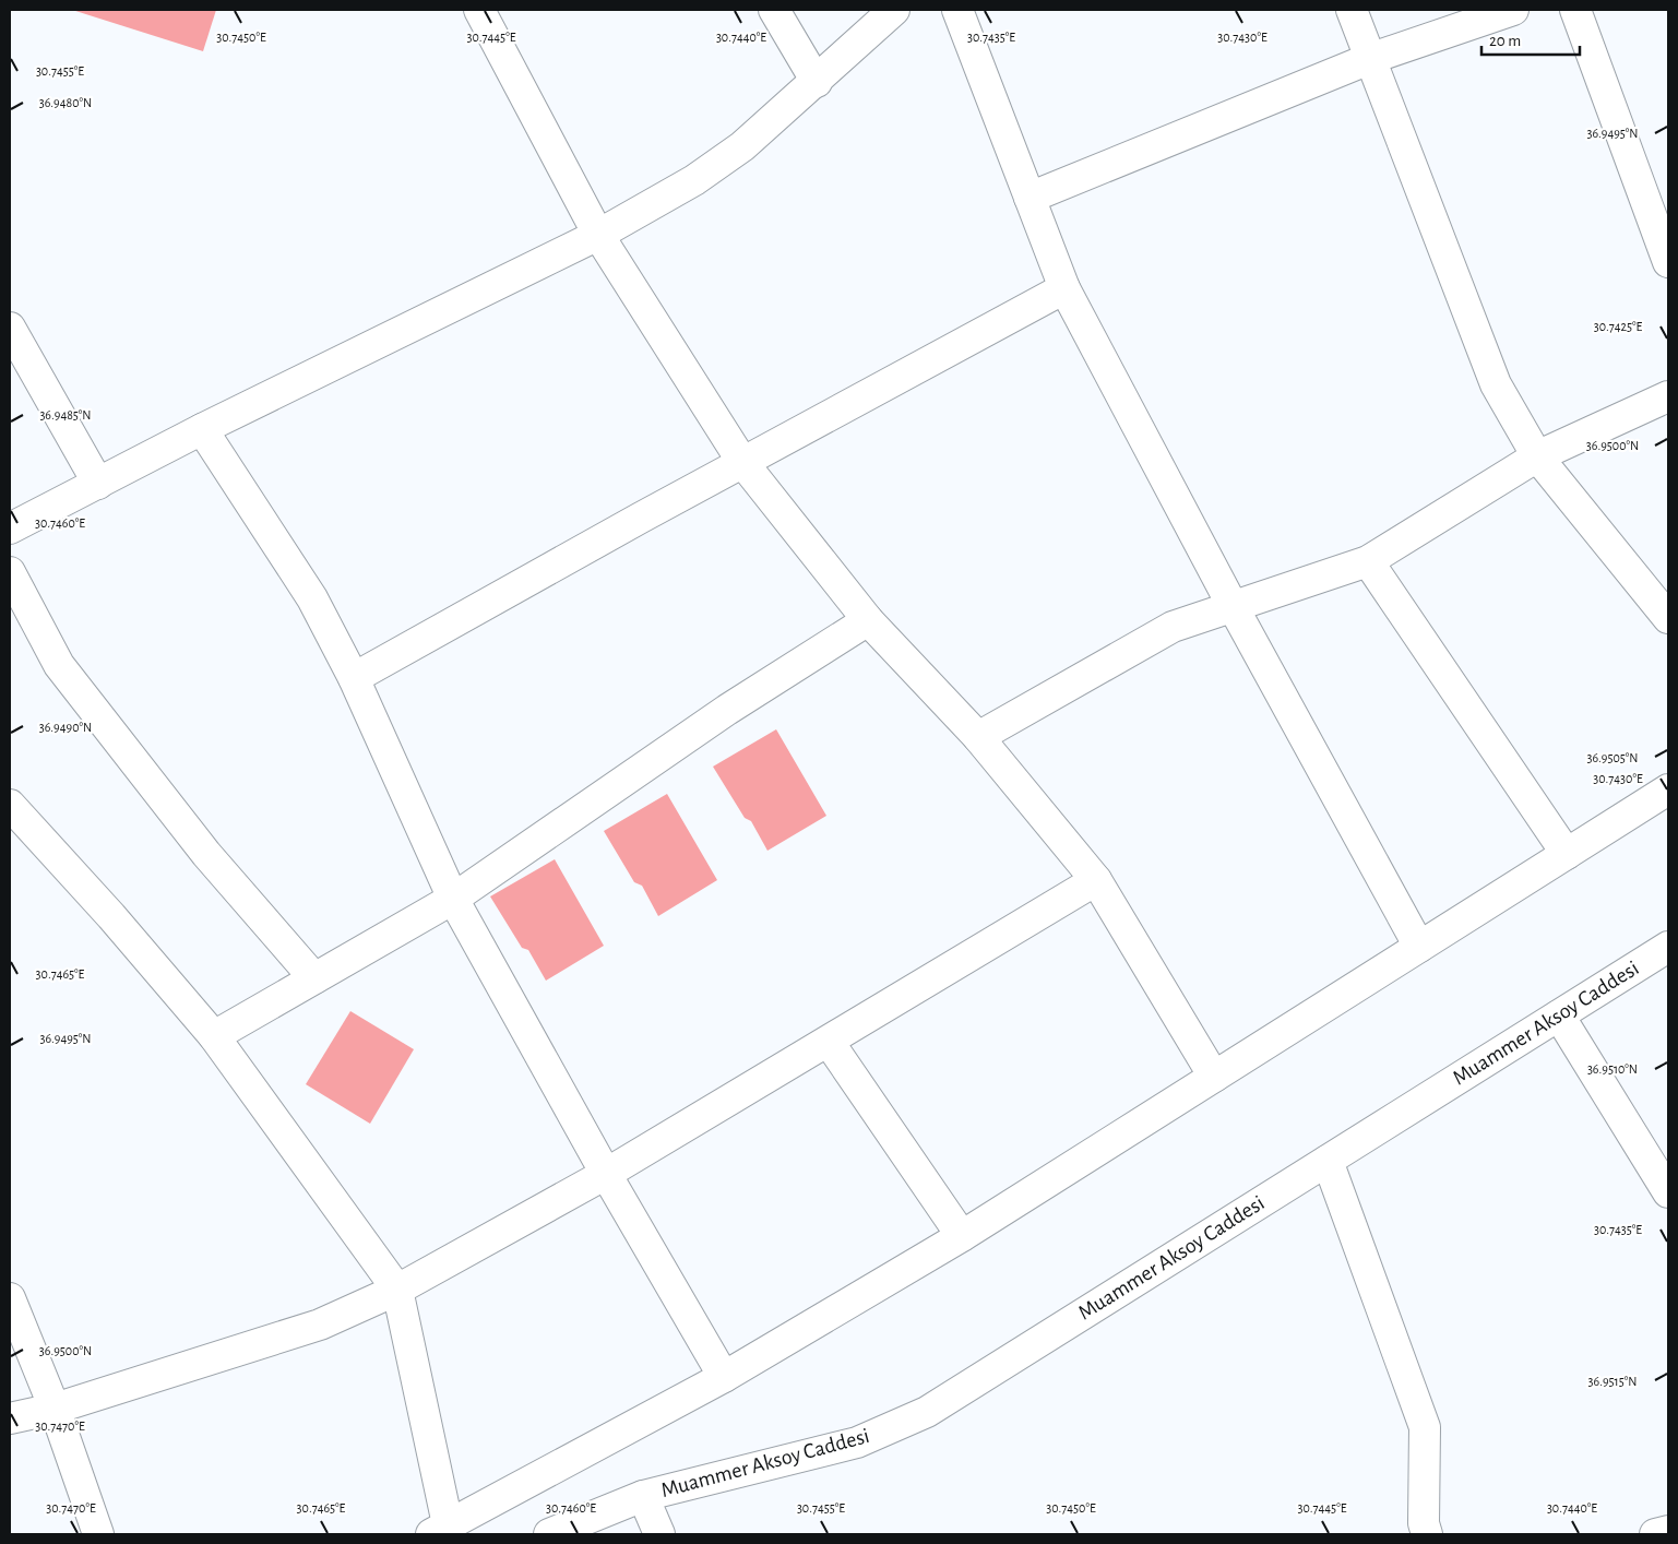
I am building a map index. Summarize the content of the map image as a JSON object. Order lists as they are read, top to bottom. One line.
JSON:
{"streets":{"street":["Muammer Aksoy Caddesi"]},"scale_bar":"20 m","coordinates":["30.7450°E","30.7445°E","30.7440°E","30.7435°E","30.7430°E","30.7455°E","36.9480°N","36.9495°N","30.7425°E","36.9485°N","36.9500°N","30.7460°E","36.9490°N","36.9505°N","30.7465°E","36.9510°N","36.9515°N","30.7470°E"]}
